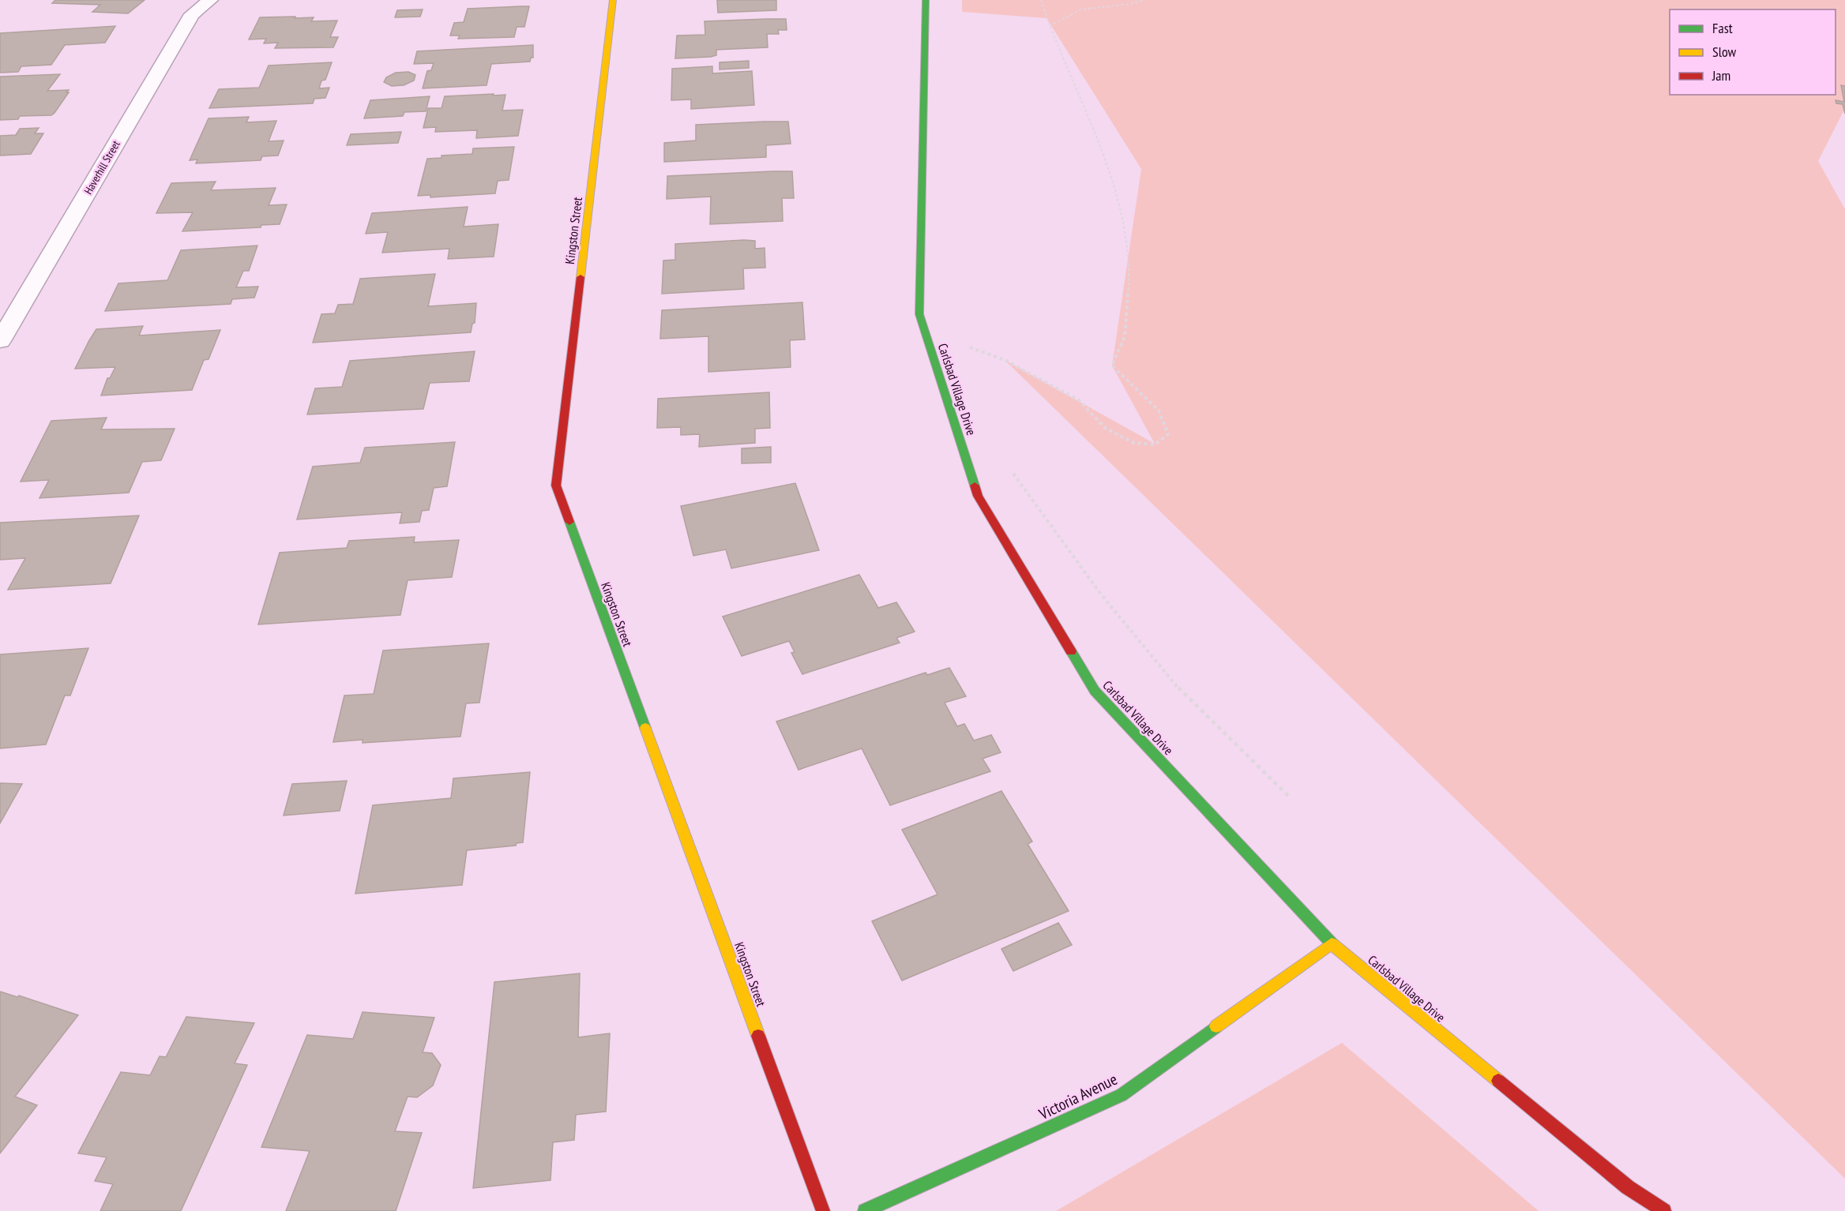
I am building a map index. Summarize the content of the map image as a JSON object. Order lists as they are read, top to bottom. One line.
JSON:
{"streets":{"street":["Haverhill Street","Kingston Street","Carlsbad Village Drive","Victoria Avenue"]},"crossings":[["Carlsbad Village Drive","Victoria Avenue"]],"legend":["Fast","Slow","Jam"]}
